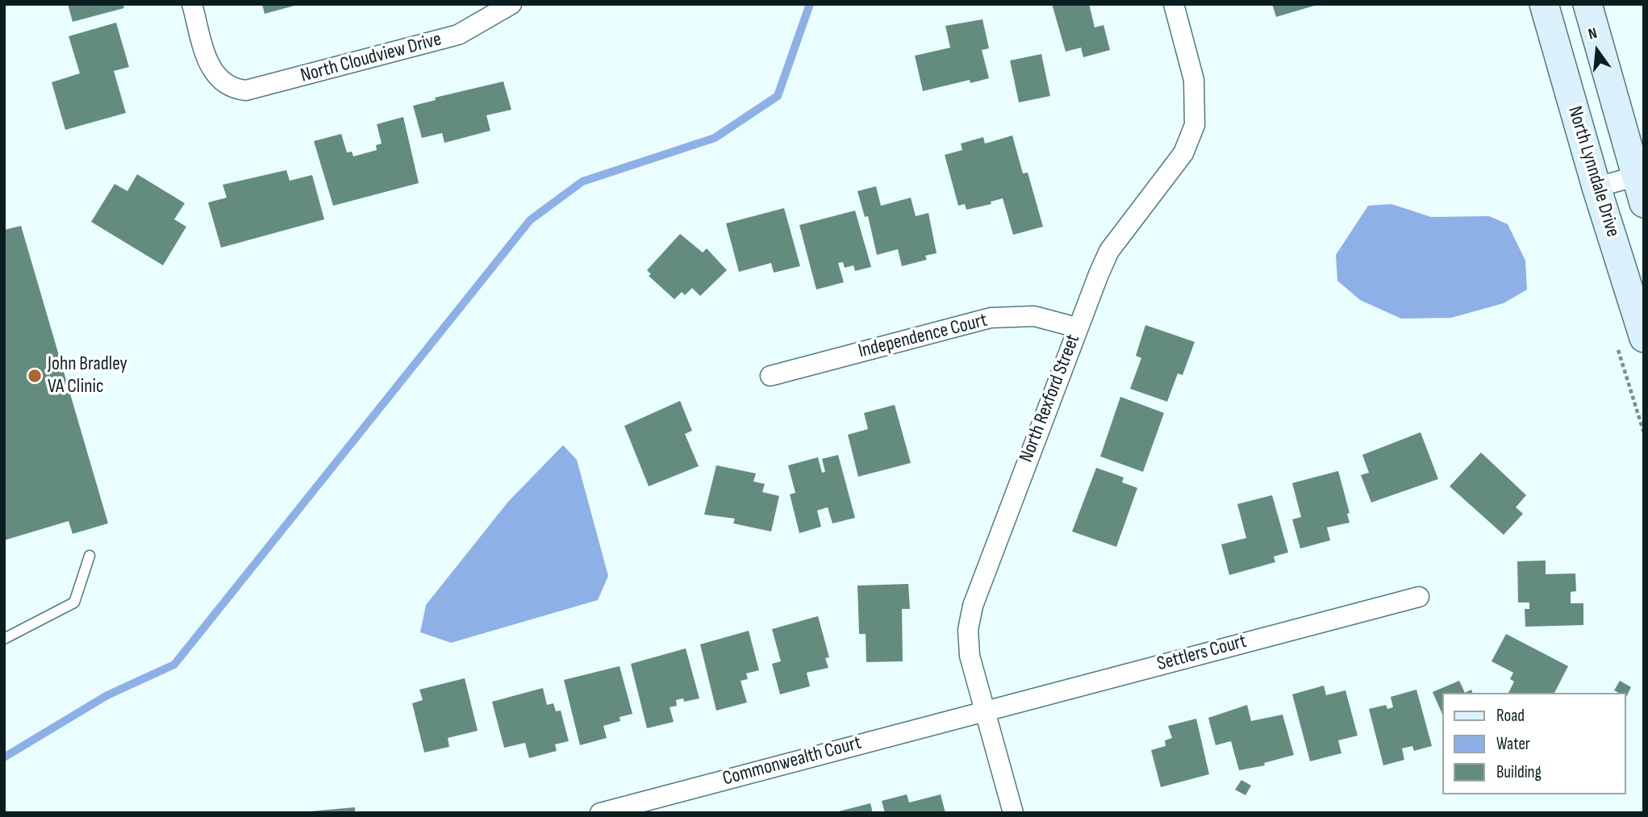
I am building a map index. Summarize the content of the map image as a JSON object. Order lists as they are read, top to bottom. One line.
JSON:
{"streets":{"main road":["North Lynndale Drive"],"street":["North Cloudview Drive","Independence Court","North Rexford Street","Settlers Court","Commonwealth Court"]},"crossings":[["Independence Court","North Rexford Street"],["North Rexford Street","Settlers Court"],["North Rexford Street","Commonwealth Court"],["Settlers Court","Commonwealth Court"]],"places":["John Bradley VA Clinic"],"legend":["Road","Water","Building"],"north":"top"}
